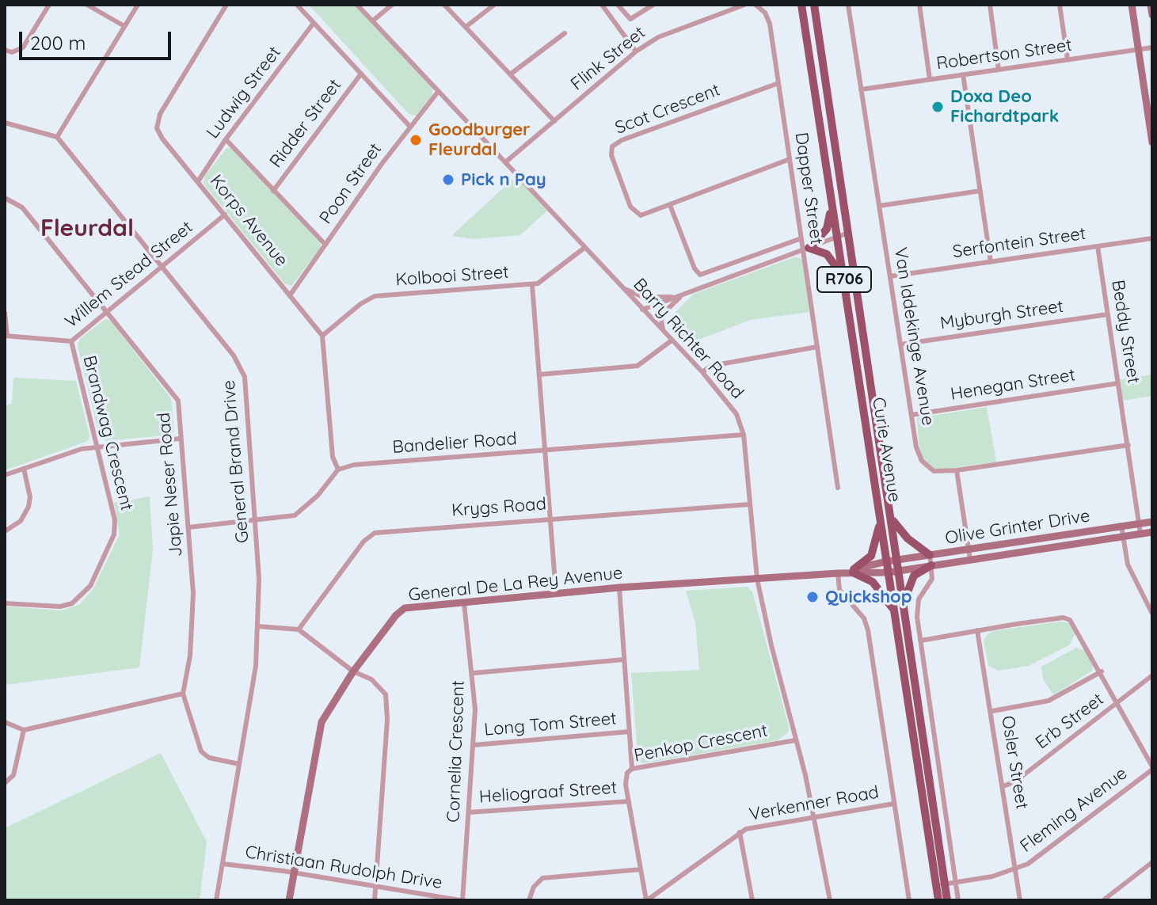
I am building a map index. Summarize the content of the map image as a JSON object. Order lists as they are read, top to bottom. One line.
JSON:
{"streets":{"main road":["R706","Curie Avenue"],"street":["Robertson Street","Flink Street","Ludwig Street","Scot Crescent","Ridder Street","Poon Street","Dapper Street","Korps Avenue","Serfontein Street","Willem Stead Street","Kolbooi Street","Myburgh Street","Beddy Street","Van Iddekinge Avenue","Barry Richter Road","Henegan Street","Brandwag Crescent","Bandelier Road","General Brand Drive","Japie Neser Road","Krygs Road","Olive Grinter Drive","General De La Rey Avenue","Erb Street","Long Tom Street","Penkop Crescent","Cornelia Crescent","Osler Street","Heliograaf Street","Verkenner Road","Fleming Avenue","Christiaan Rudolph Drive"]},"crossings":[["Robertson Street","Van Iddekinge Avenue"],["Flink Street","Barry Richter Road"],["Ludwig Street","Korps Avenue"],["Scot Crescent","Dapper Street"],["Poon Street","Korps Avenue"],["Poon Street","Barry Richter Road"],["Korps Avenue","Willem Stead Street"],["Korps Avenue","Kolbooi Street"],["Serfontein Street","Beddy Street"],["Serfontein Street","Van Iddekinge Avenue"],["Willem Stead Street","Brandwag Crescent"],["Willem Stead Street","General Brand Drive"],["Willem Stead Street","Japie Neser Road"],["Kolbooi Street","Barry Richter Road"],["Myburgh Street","Beddy Street"],["Myburgh Street","Van Iddekinge Avenue"],["Beddy Street","Van Iddekinge Avenue"],["Beddy Street","Henegan Street"],["Beddy Street","Olive Grinter Drive"],["Van Iddekinge Avenue","Henegan Street"],["Barry Richter Road","Bandelier Road"],["Barry Richter Road","Krygs Road"],["Barry Richter Road","General De La Rey Avenue"],["Barry Richter Road","Penkop Crescent"],["Barry Richter Road","Verkenner Road"],["Curie Avenue","Olive Grinter Drive"],["Curie Avenue","General De La Rey Avenue"],["Curie Avenue","Fleming Avenue"],["General Brand Drive","Japie Neser Road"],["General Brand Drive","Christiaan Rudolph Drive"],["Olive Grinter Drive","General De La Rey Avenue"],["General De La Rey Avenue","Cornelia Crescent"],["General De La Rey Avenue","Christiaan Rudolph Drive"],["Erb Street","Osler Street"],["Long Tom Street","Cornelia Crescent"],["Penkop Crescent","Heliograaf Street"],["Penkop Crescent","Verkenner Road"],["Cornelia Crescent","Heliograaf Street"],["Cornelia Crescent","Christiaan Rudolph Drive"],["Osler Street","Fleming Avenue"]],"districts":["Fleurdal"],"places":["Doxa Deo Fichardtpark","Goodburger Fleurdal","Pick n Pay","Quickshop"],"scale_bar":"200 m"}
